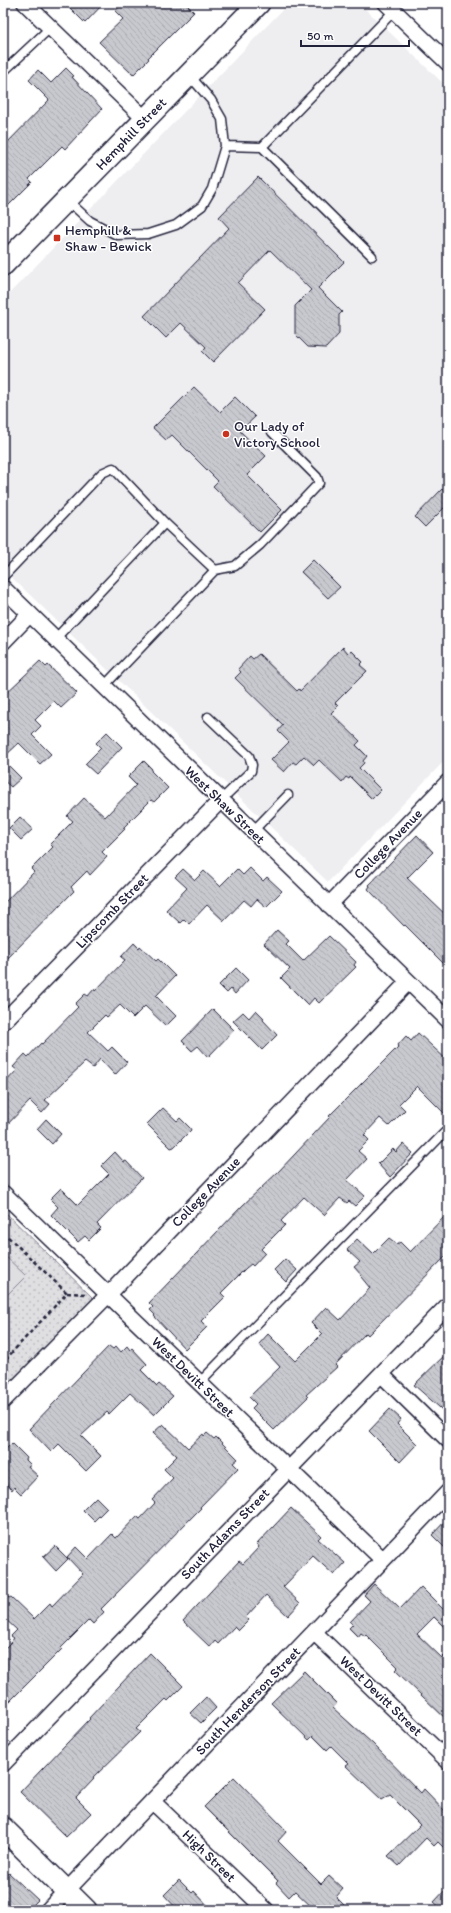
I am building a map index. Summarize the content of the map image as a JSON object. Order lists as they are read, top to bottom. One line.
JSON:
{"streets":{"main road":["Hemphill Street"],"street":["West Shaw Street","College Avenue","Lipscomb Street","West Devitt Street","South Adams Street","South Henderson Street","High Street"]},"crossings":[["West Shaw Street","College Avenue"],["West Shaw Street","Lipscomb Street"],["College Avenue","West Devitt Street"],["West Devitt Street","South Adams Street"],["West Devitt Street","South Henderson Street"],["South Henderson Street","High Street"]],"places":{"transit":["Hemphill & Shaw - Bewick"],"other":["Our Lady of Victory School"]},"scale_bar":"50 m"}
